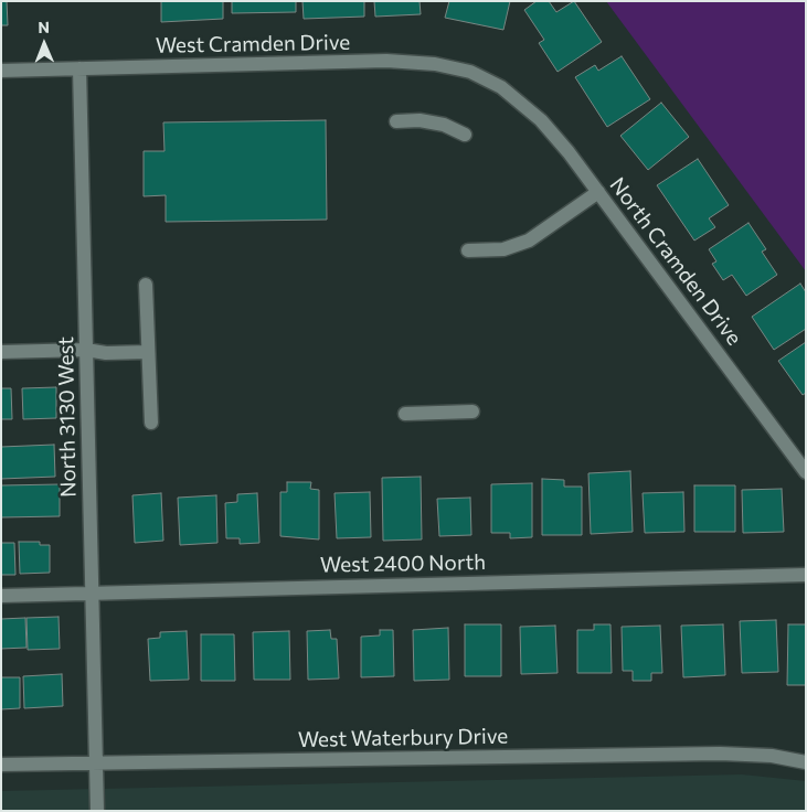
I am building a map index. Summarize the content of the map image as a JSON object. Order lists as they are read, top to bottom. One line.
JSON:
{"streets":{"street":["West Cramden Drive","North Cramden Drive","North 3130 West","West 2400 North","West Waterbury Drive"]},"crossings":[["West Cramden Drive","North Cramden Drive"],["West Cramden Drive","North 3130 West"],["North 3130 West","West 2400 North"],["North 3130 West","West Waterbury Drive"]],"north":"top"}
